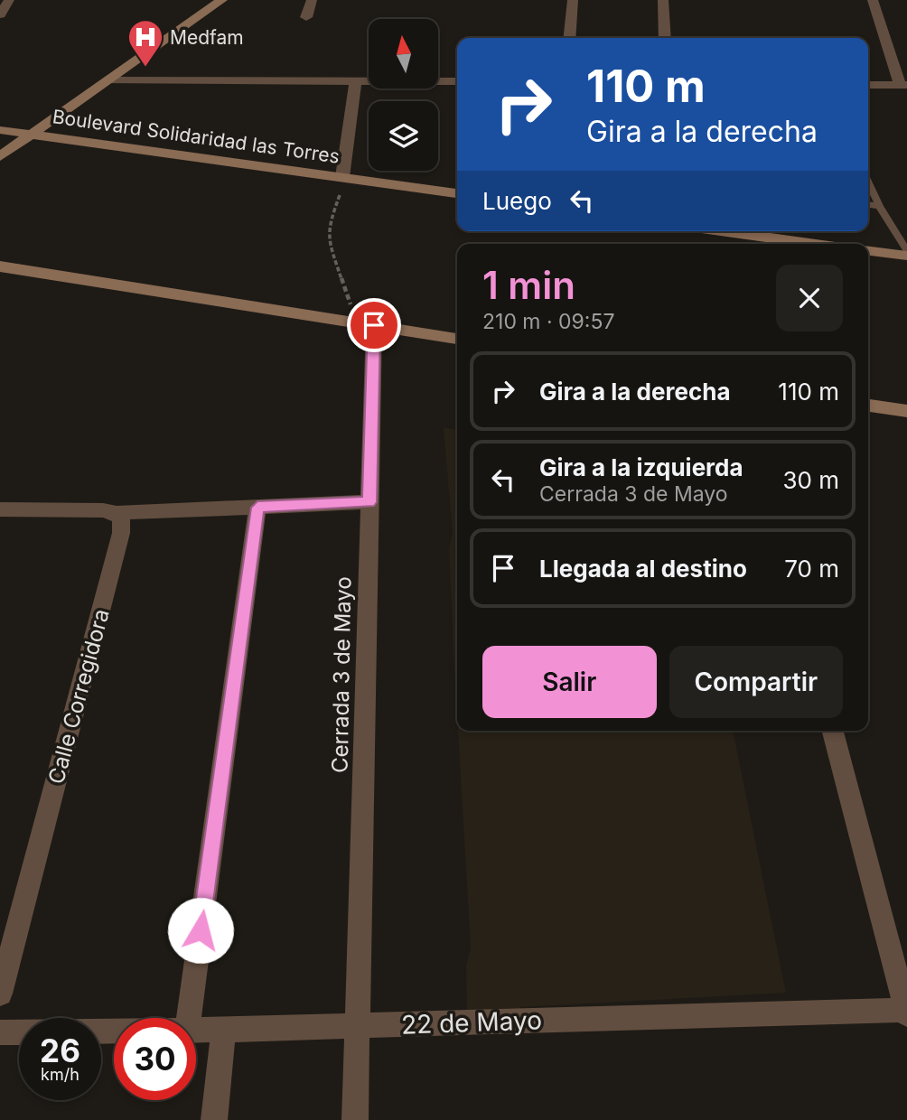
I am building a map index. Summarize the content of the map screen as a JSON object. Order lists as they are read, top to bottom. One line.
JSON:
{"streets":{"main road":["Boulevard Solidaridad las Torres"],"street":["Cerrada 3 de Mayo","Calle Corregidora","22 de Mayo"]},"crossings":[["Cerrada 3 de Mayo","22 de Mayo"]],"places":{"hospital":["Medfam"]},"north":"top","page":{"turn":["110 m","Gira a la derecha"],"then":"Luego","heading":["1 min","210 m · 09:57"],"list":[{"name":"Gira a la derecha","value":"110 m"},{"name":"Gira a la izquierda","note":"Cerrada 3 de Mayo","value":"30 m"},{"name":"Llegada al destino","value":"70 m"}],"buttons":["Salir","Compartir"],"speed":"26 km/h","limit":"30"}}
